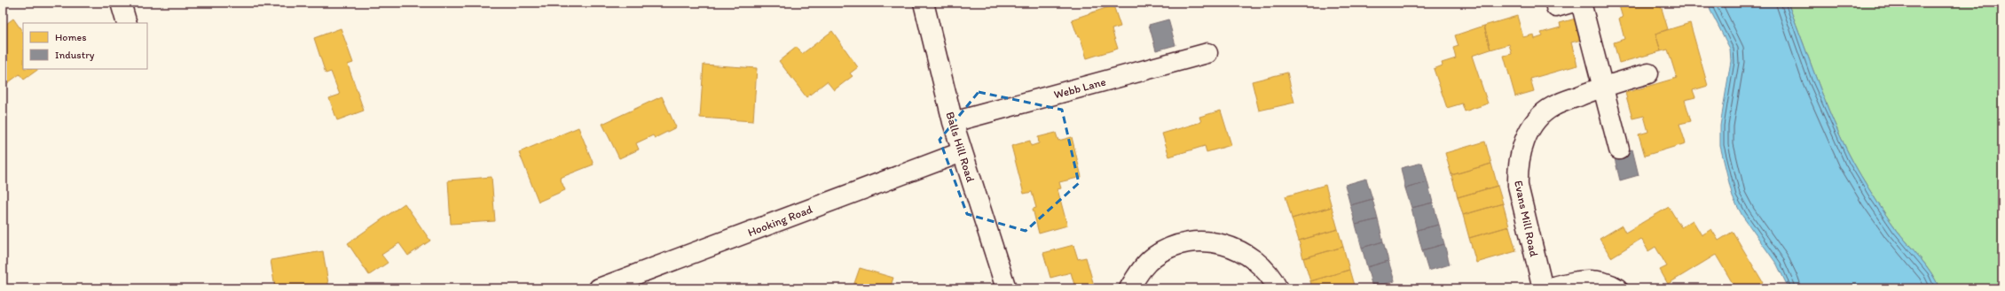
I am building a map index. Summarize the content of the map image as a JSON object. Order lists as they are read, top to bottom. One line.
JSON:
{"streets":{"street":["Webb Lane","Balls Hill Road","Evans Mill Road","Hooking Road"]},"crossings":[["Webb Lane","Balls Hill Road"],["Balls Hill Road","Hooking Road"]],"legend":["Homes","Industry"]}
